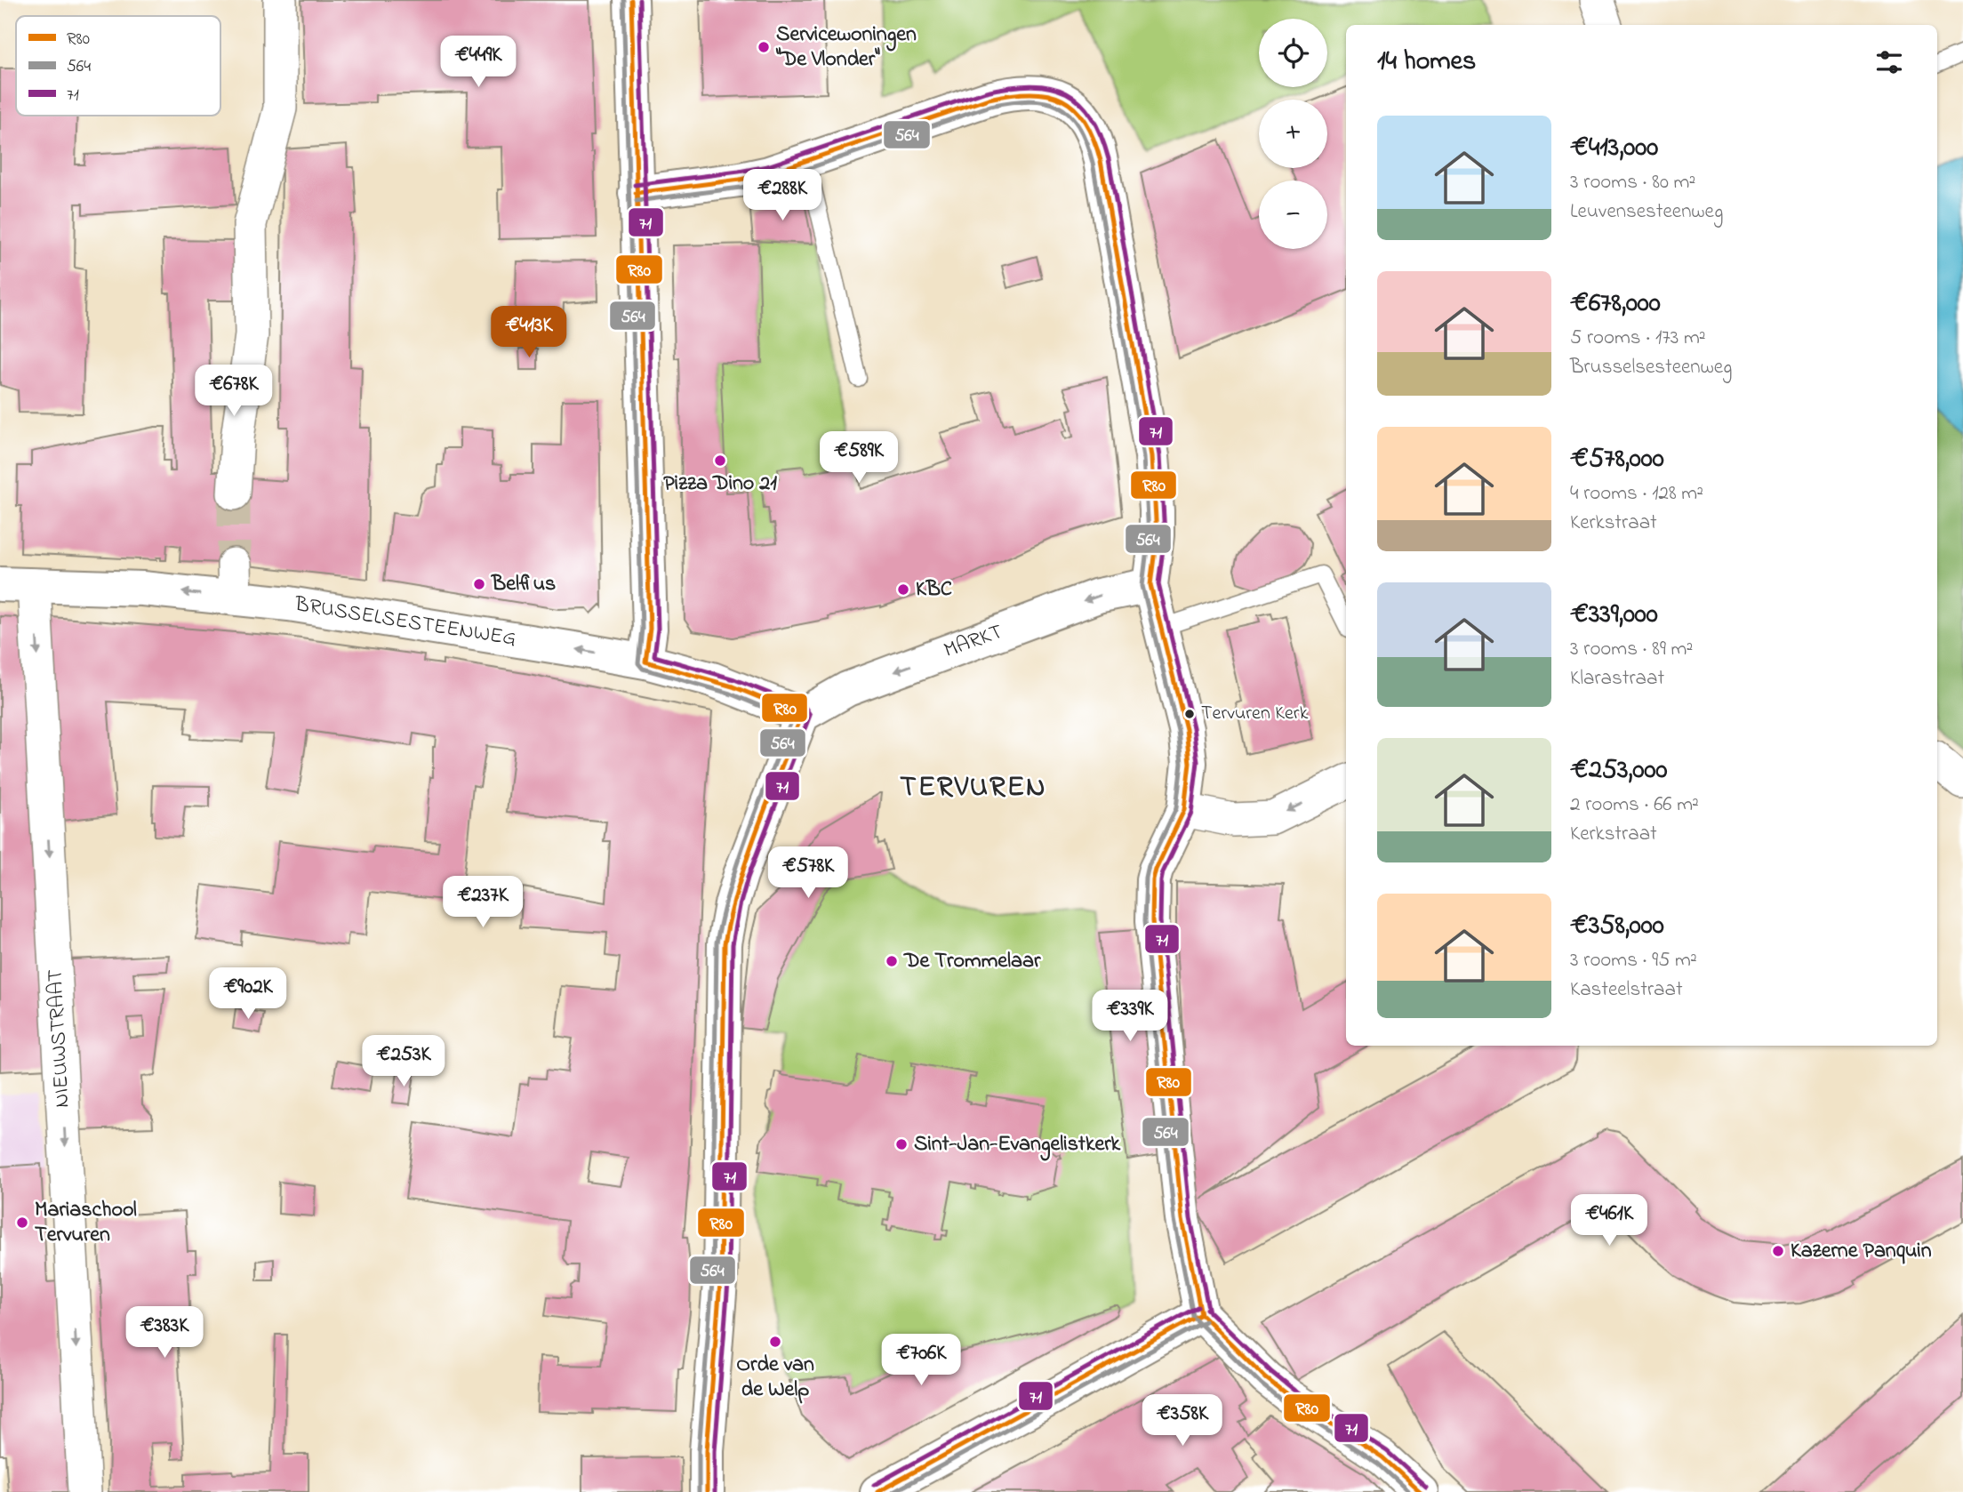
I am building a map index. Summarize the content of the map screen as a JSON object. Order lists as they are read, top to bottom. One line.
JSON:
{"streets":{"street":["BRUSSELSESTEENWEG","MARKT","NIEUWSTRAAT"]},"crossings":[["BRUSSELSESTEENWEG","MARKT"],["BRUSSELSESTEENWEG","NIEUWSTRAAT"]],"one_way":["BRUSSELSESTEENWEG","MARKT","NIEUWSTRAAT"],"districts":["TERVUREN"],"places":["Servicewoningen \"De Vlonder\"","Pizza Dino 21","Belfius","KBC","Tervuren Kerk","De Trommelaar","Sint-Jan-Evangelistkerk","Mariaschool Tervuren","Kazerne Panquin","Orde van de Welp"],"lines":["transit line R80","transit line 564","transit line 71"],"legend":["R80","564","71"],"page":{"map_buttons":["+","−"],"heading":"14 homes","price":["€449K","€288K","€413K","€678K","€589K","€578K","€237K","€902K","€339K","€253K","€461K","€383K","€706K","€358K"],"list":[{"name":"€413,000","note":"3 rooms · 80 m² · Leuvensesteenweg"},{"name":"€678,000","note":"5 rooms · 173 m² · Brusselsesteenweg"},{"name":"€578,000","note":"4 rooms · 128 m² · Kerkstraat"},{"name":"€339,000","note":"3 rooms · 89 m² · Klarastraat"},{"name":"€253,000","note":"2 rooms · 66 m² · Kerkstraat"},{"name":"€358,000","note":"3 rooms · 95 m² · Kasteelstraat"}]}}
